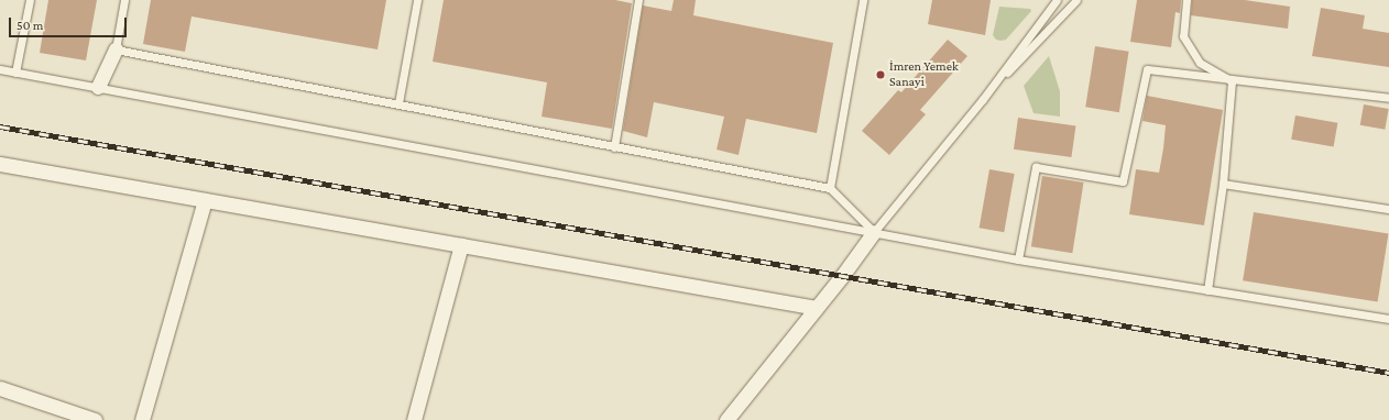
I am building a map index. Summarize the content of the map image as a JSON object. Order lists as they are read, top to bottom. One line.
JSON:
{"places":["İmren Yemek Sanayi"],"scale_bar":"50 m"}
